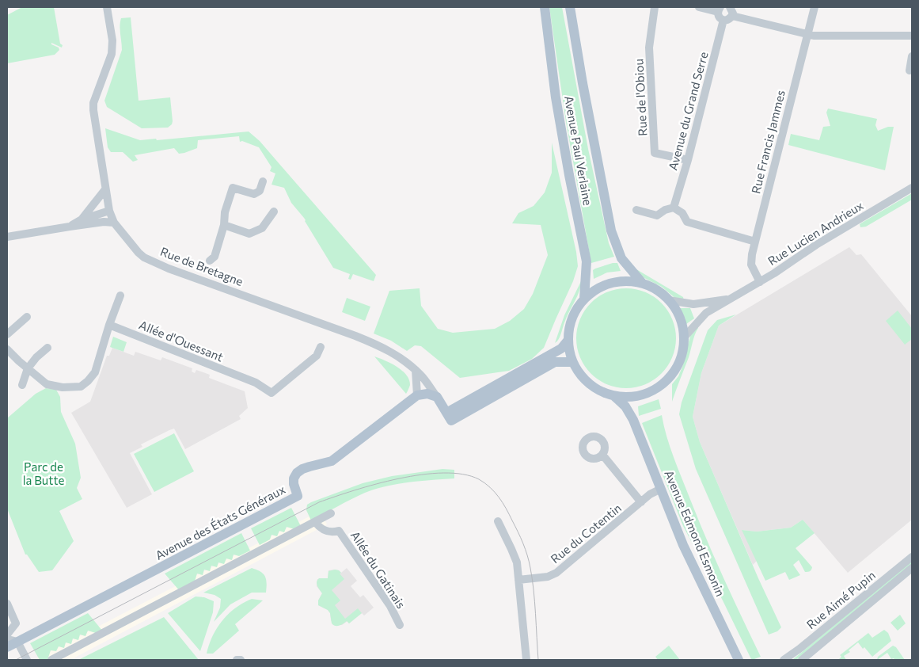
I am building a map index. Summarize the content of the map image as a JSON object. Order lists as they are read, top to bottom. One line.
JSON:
{"streets":{"main road":["Avenue Paul Verlaine","Rue de Bretagne","Avenue des États Généraux","Avenue Edmond Esmonin"],"street":["Rue de l'Obiou","Avenue du Grand Serre","Rue Francis Jammes","Rue Lucien Andrieux","Allée d'Ouessant","Rue du Cotentin","Allée du Gatinais","Rue Aimé Pupin"]},"crossings":[["Rue de l'Obiou","Avenue du Grand Serre"],["Rue Francis Jammes","Rue Lucien Andrieux"],["Avenue Paul Verlaine","Rue Lucien Andrieux"],["Avenue Paul Verlaine","Avenue Edmond Esmonin"],["Rue Lucien Andrieux","Avenue Edmond Esmonin"],["Rue du Cotentin","Avenue Edmond Esmonin"]],"parks":["Parc de la Butte"]}
